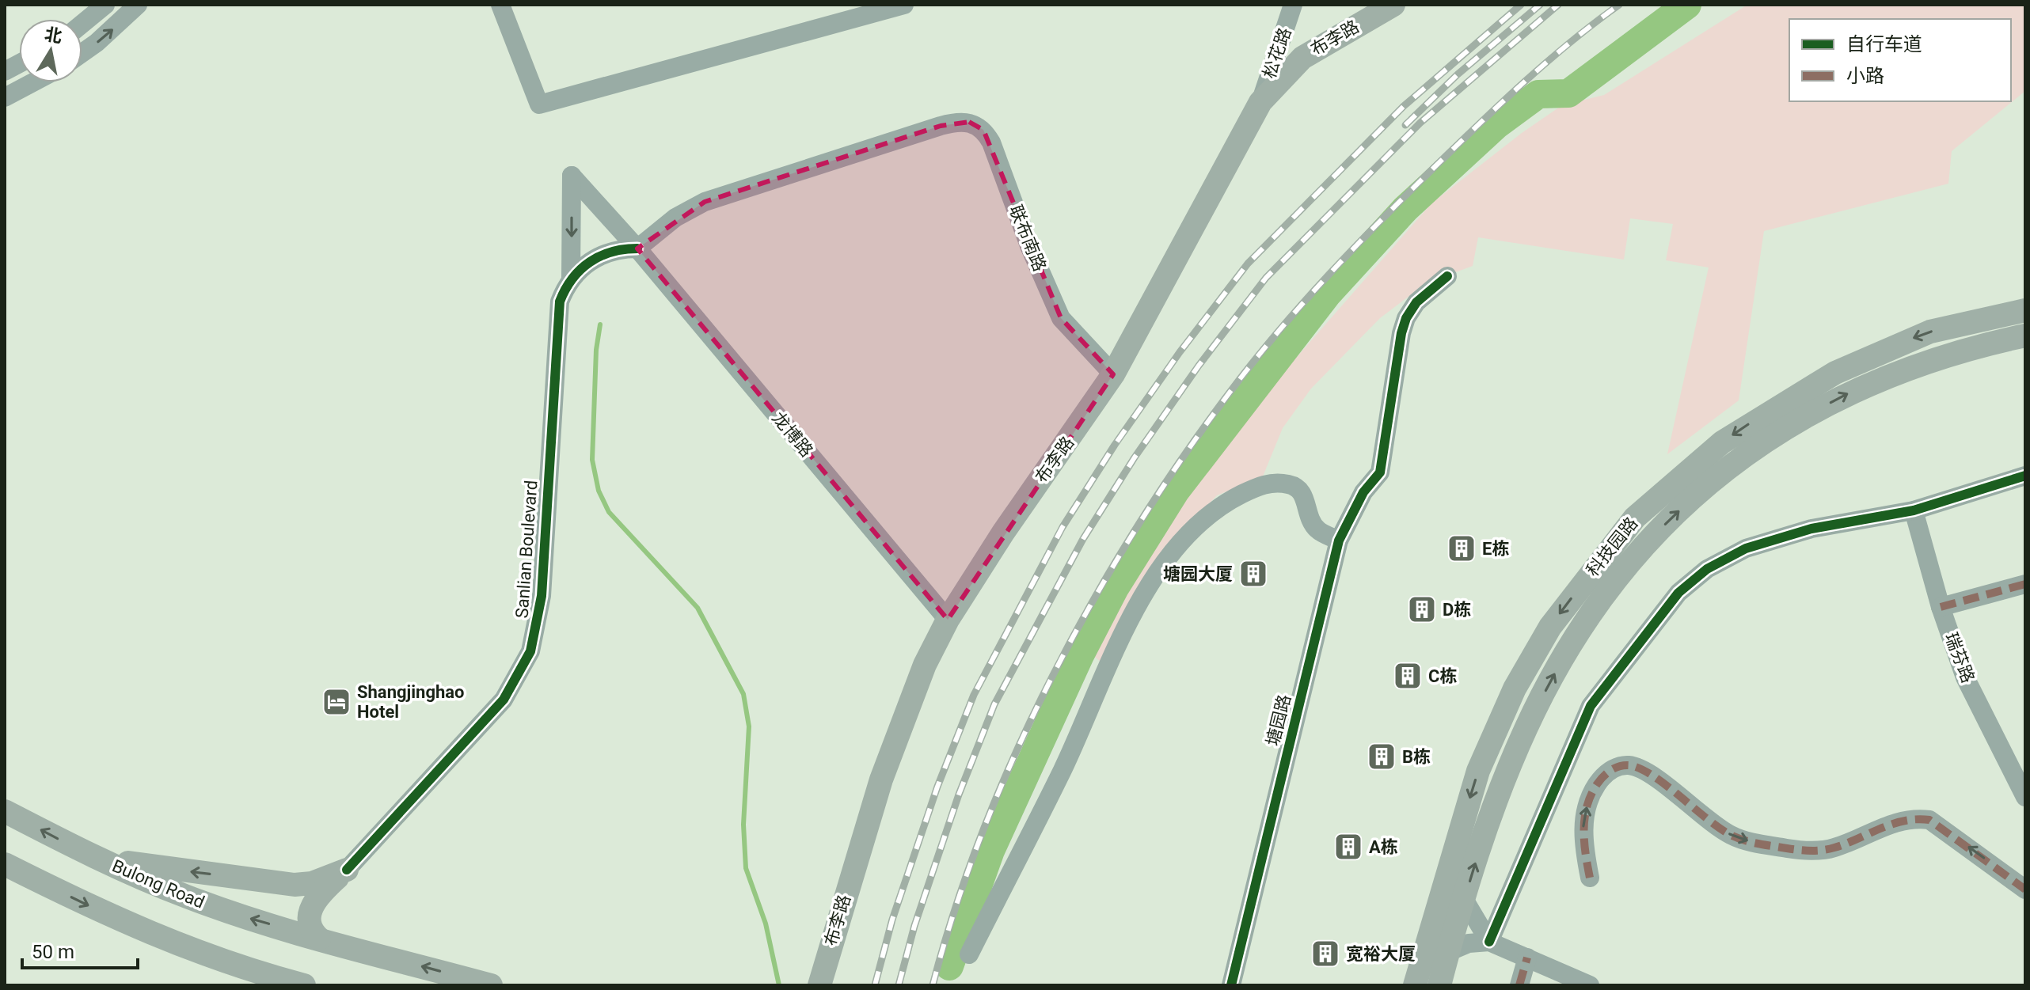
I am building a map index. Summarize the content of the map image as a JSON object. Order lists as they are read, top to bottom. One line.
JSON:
{"streets":{"main road":["布李路","科技园路","Bulong Road"],"street":["松花路","联布南路","龙博路","Sanlian Boulevard","瑞芬路","塘园路"]},"crossings":[["布李路","松花路"],["布李路","联布南路"],["布李路","龙博路"],["联布南路","龙博路"],["联布南路","Sanlian Boulevard"],["龙博路","Sanlian Boulevard"]],"places":{"building":["E栋","塘园大厦","D栋","C栋","B栋","A栋","宽裕大厦"],"hotel":["Shangjinghao Hotel"]},"legend":["自行车道","小路"],"scale_bar":"50 m","north":"top"}
